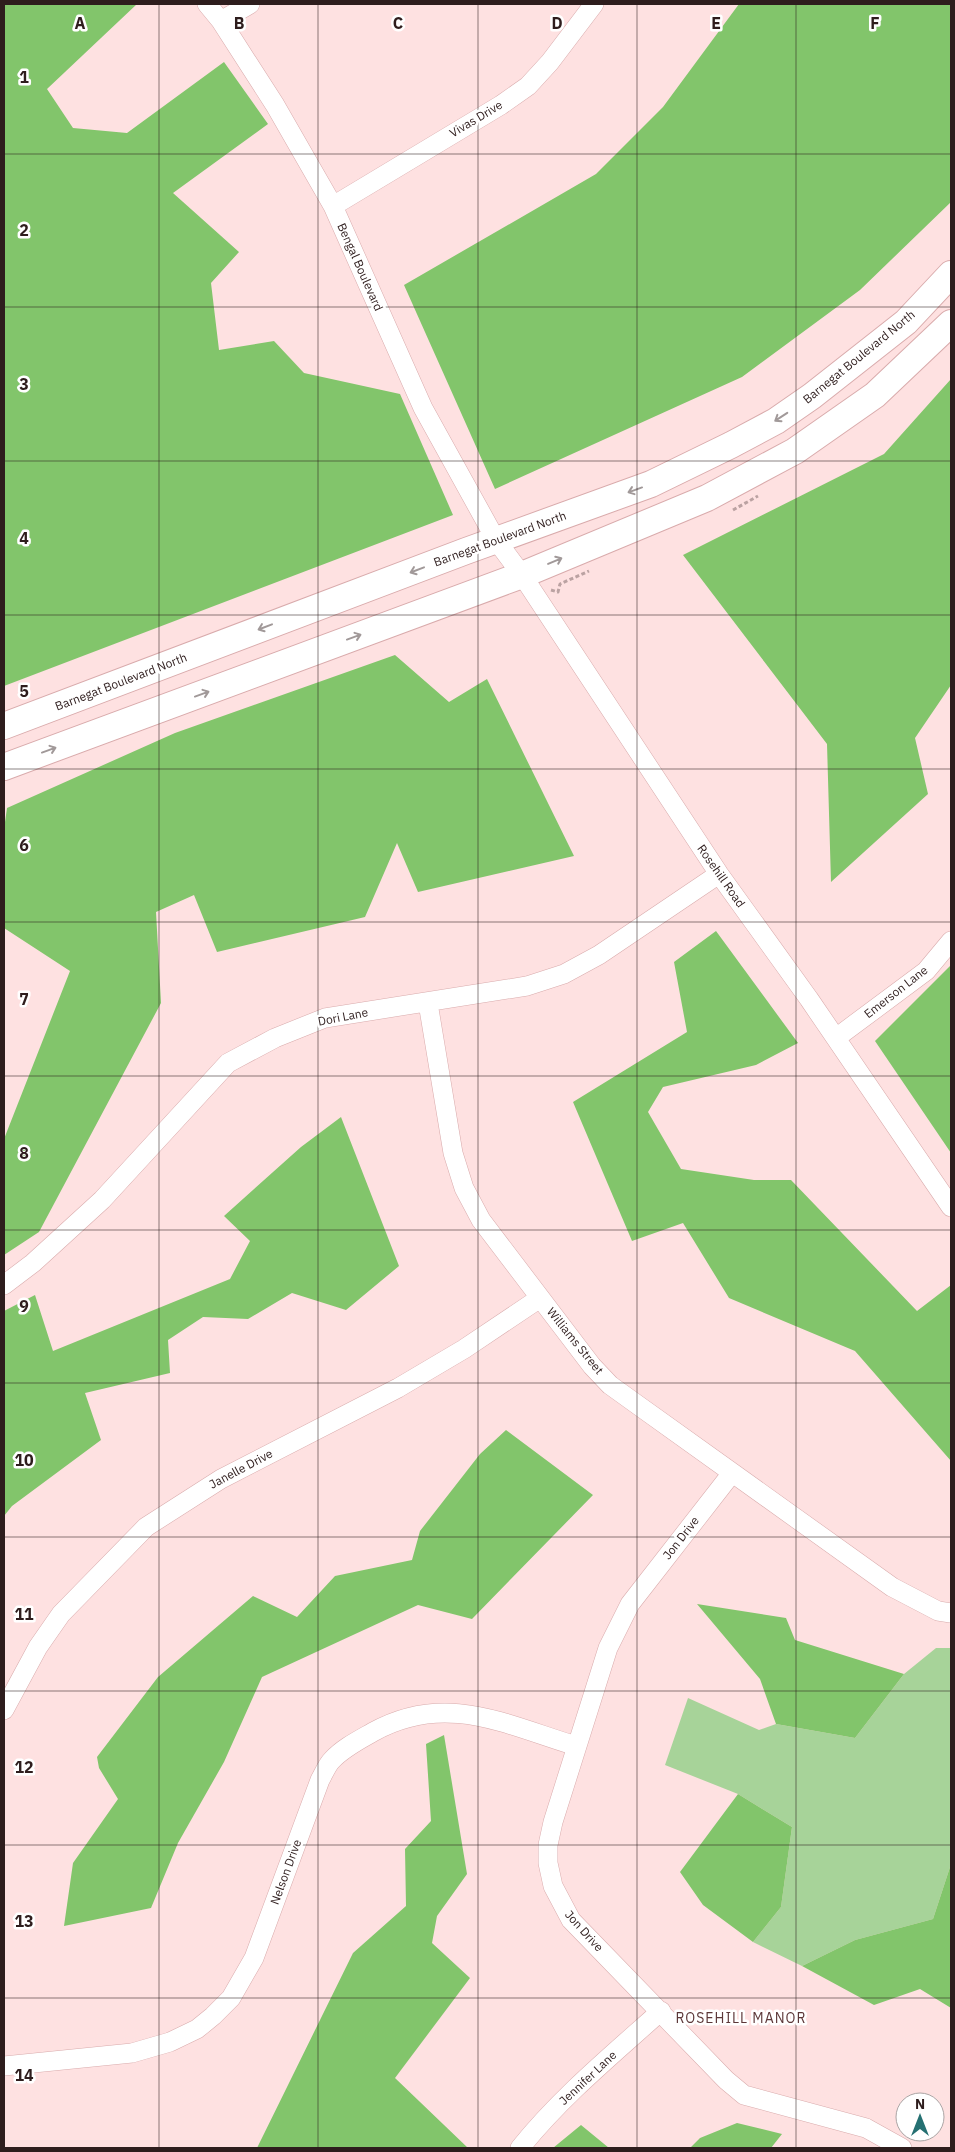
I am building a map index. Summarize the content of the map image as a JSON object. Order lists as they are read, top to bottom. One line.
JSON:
{"streets":{"street":["Vivas Drive","Bengal Boulevard","Barnegat Boulevard North","Rosehill Road","Emerson Lane","Dori Lane","Williams Street","Janelle Drive","Jon Drive","Nelson Drive","Jennifer Lane"]},"crossings":[["Vivas Drive","Bengal Boulevard"],["Bengal Boulevard","Barnegat Boulevard North"],["Bengal Boulevard","Rosehill Road"],["Barnegat Boulevard North","Rosehill Road"],["Rosehill Road","Emerson Lane"],["Rosehill Road","Dori Lane"],["Dori Lane","Williams Street"],["Williams Street","Janelle Drive"],["Williams Street","Jon Drive"],["Jon Drive","Nelson Drive"],["Jon Drive","Jennifer Lane"]],"districts":["ROSEHILL MANOR"],"north":"top","grid":{"columns":["A","B","C","D","E","F"],"rows":["1","2","3","4","5","6","7","8","9","10","11","12","13","14"]}}
